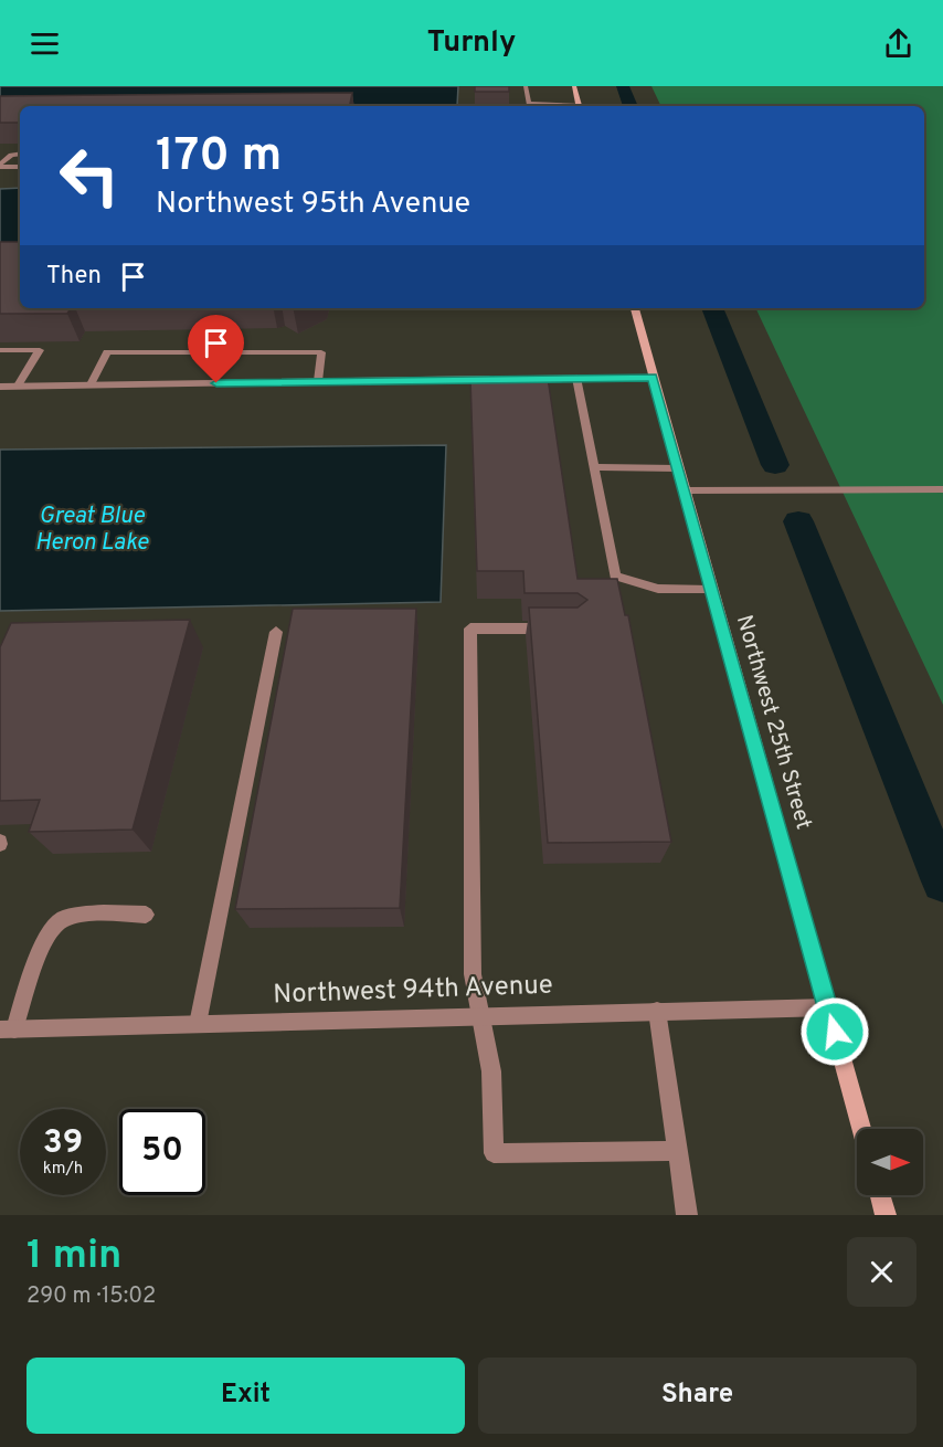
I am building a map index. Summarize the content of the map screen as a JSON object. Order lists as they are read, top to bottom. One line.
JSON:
{"streets":{"main road":["Northwest 25th Street"],"street":["Northwest 94th Avenue"]},"crossings":[["Northwest 25th Street","Northwest 94th Avenue"]],"water":["Great Blue Heron Lake"],"north":"right","page":{"header":"Turnly","turn":["170 m","Northwest 95th Avenue"],"then":"Then","speed":"39 km/h","limit":"50","heading":["1 min","290 m · 15:02"],"buttons":["Exit","Share"]}}
